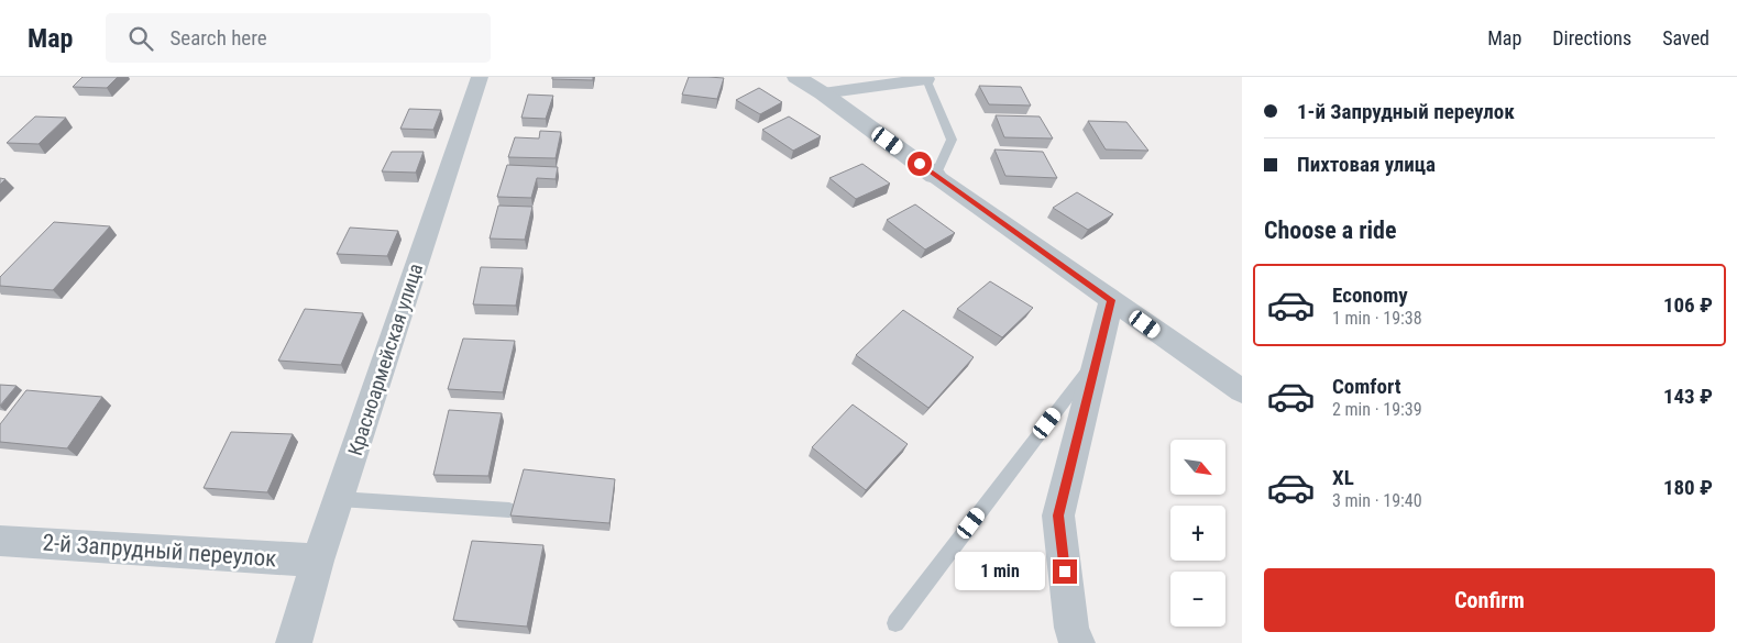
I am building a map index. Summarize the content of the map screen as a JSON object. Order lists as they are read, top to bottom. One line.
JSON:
{"streets":{"street":["Красноармейская улица","2-й Запрудный переулок"]},"crossings":[["Красноармейская улица","2-й Запрудный переулок"]],"north":"bottom right","page":{"header":"Map","search":"Search here","nav":["Map","Directions","Saved"],"banner":["1-й Запрудный переулок","Пихтовая улица"],"heading":"Choose a ride","list":[{"name":"Economy","note":"1 min · 19:38","value":"106 ₽"},{"name":"Comfort","note":"2 min · 19:39","value":"143 ₽"},{"name":"XL","note":"3 min · 19:40","value":"180 ₽"}],"map_buttons":["+","−"],"bubble":"1 min","buttons":"Confirm"}}
